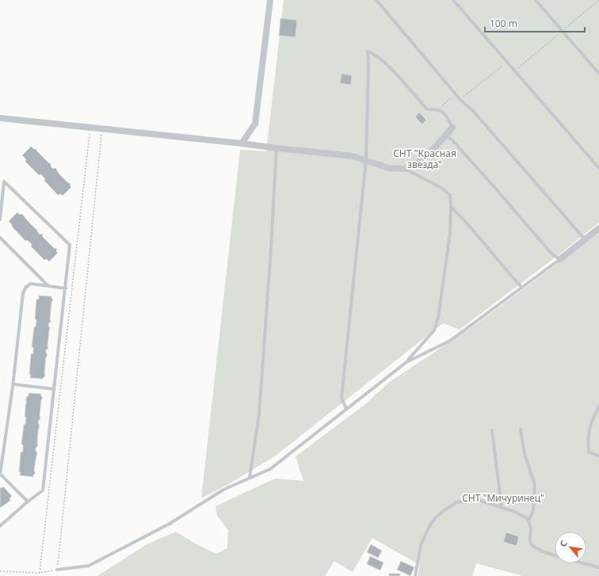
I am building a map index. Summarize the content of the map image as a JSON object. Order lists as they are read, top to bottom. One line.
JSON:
{"parks":["СНТ \"Красная звезда\"","СНТ \"Мичуринец\""],"scale_bar":"100 m","north":"top left"}
